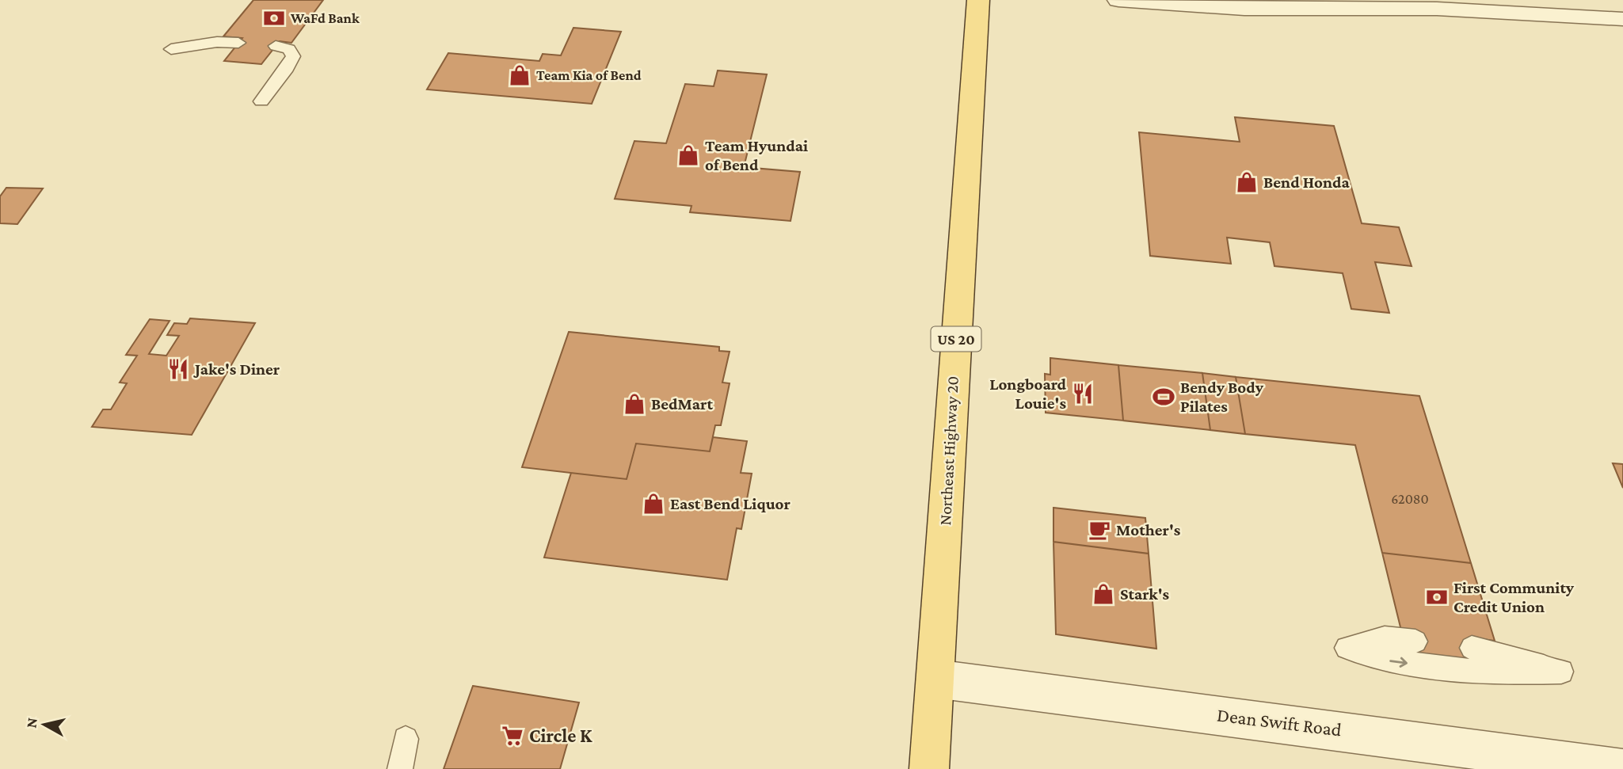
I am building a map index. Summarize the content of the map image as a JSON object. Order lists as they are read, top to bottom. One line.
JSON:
{"streets":{"main road":["US 20","Northeast Highway 20"],"street":["Dean Swift Road"]},"crossings":[["Northeast Highway 20","Dean Swift Road"]],"places":{"bank":["WaFd Bank","First Community Credit Union"],"shop":["Team Kia of Bend","Team Hyundai of Bend","Bend Honda","BedMart","East Bend Liquor","Stark's"],"restaurant":["Jake's Diner","Longboard Louie's"],"sports":["Bendy Body Pilates"],"cafe":["Mother's"],"supermarket":["Circle K"]},"house_numbers":["62080"],"north":"left"}
